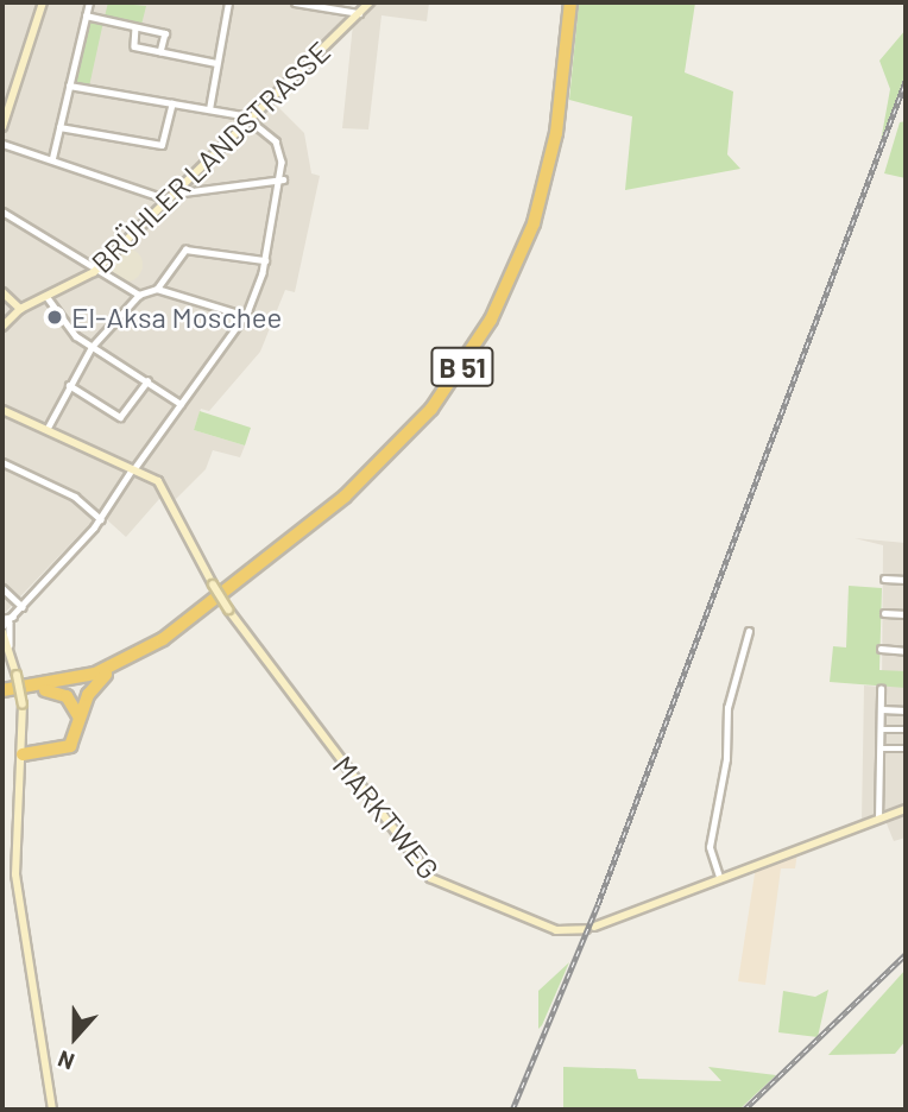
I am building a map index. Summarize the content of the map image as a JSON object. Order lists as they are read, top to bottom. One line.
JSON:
{"streets":{"highway":["B 51"],"street":["BRÜHLER LANDSTRASSE","MARKTWEG"]},"places":["El-Aksa Moschee"],"north":"bottom"}
